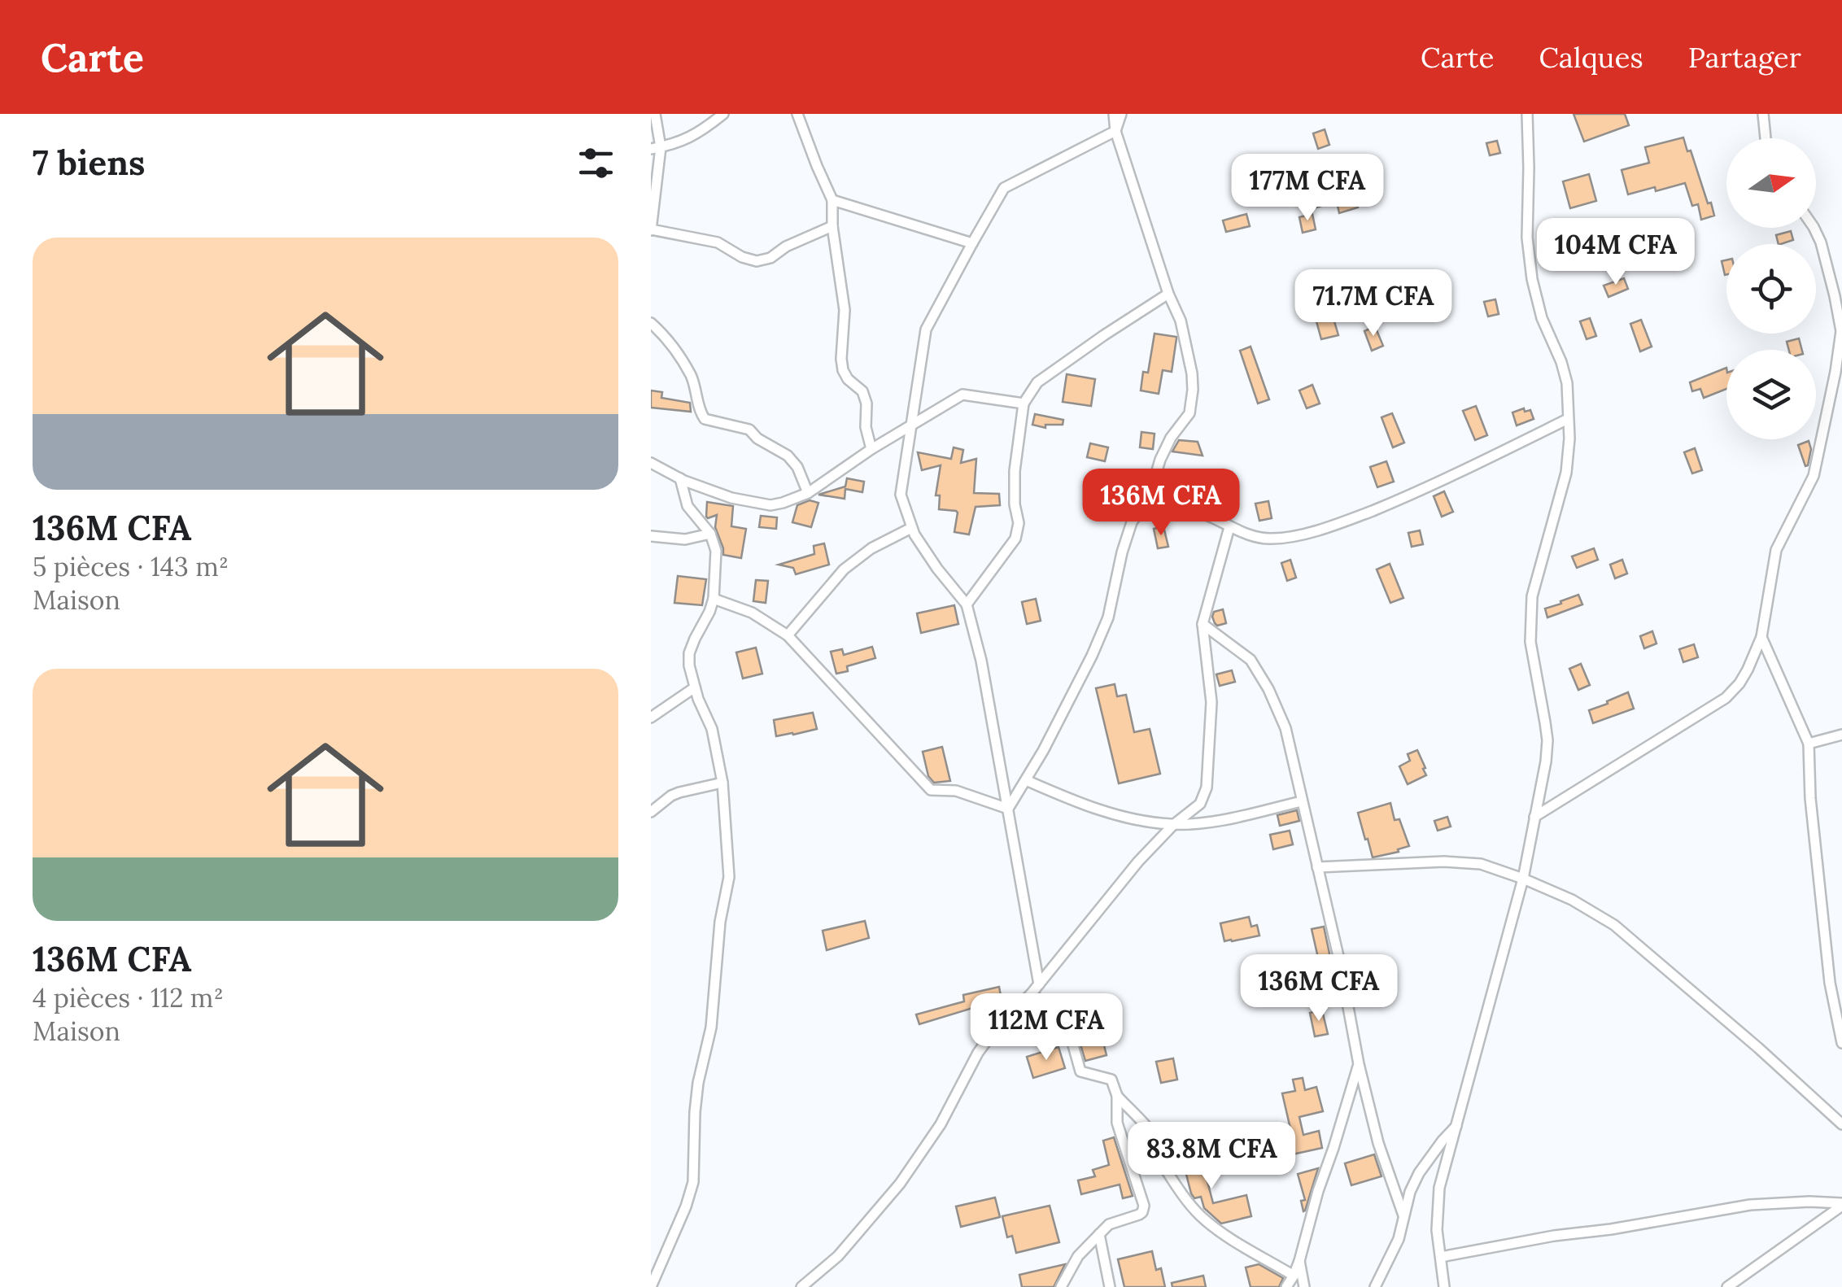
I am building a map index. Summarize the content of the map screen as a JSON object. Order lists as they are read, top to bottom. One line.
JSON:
{"north":"right","page":{"header":"Carte","nav":["Carte","Calques","Partager"],"heading":"7 biens","price":["177M CFA","104M CFA","71.7M CFA","136M CFA","136M CFA","112M CFA","83.8M CFA"],"list":[{"name":"136M CFA","note":"5 pièces · 143 m² · Maison"},{"name":"136M CFA","note":"4 pièces · 112 m² · Maison"}]}}
